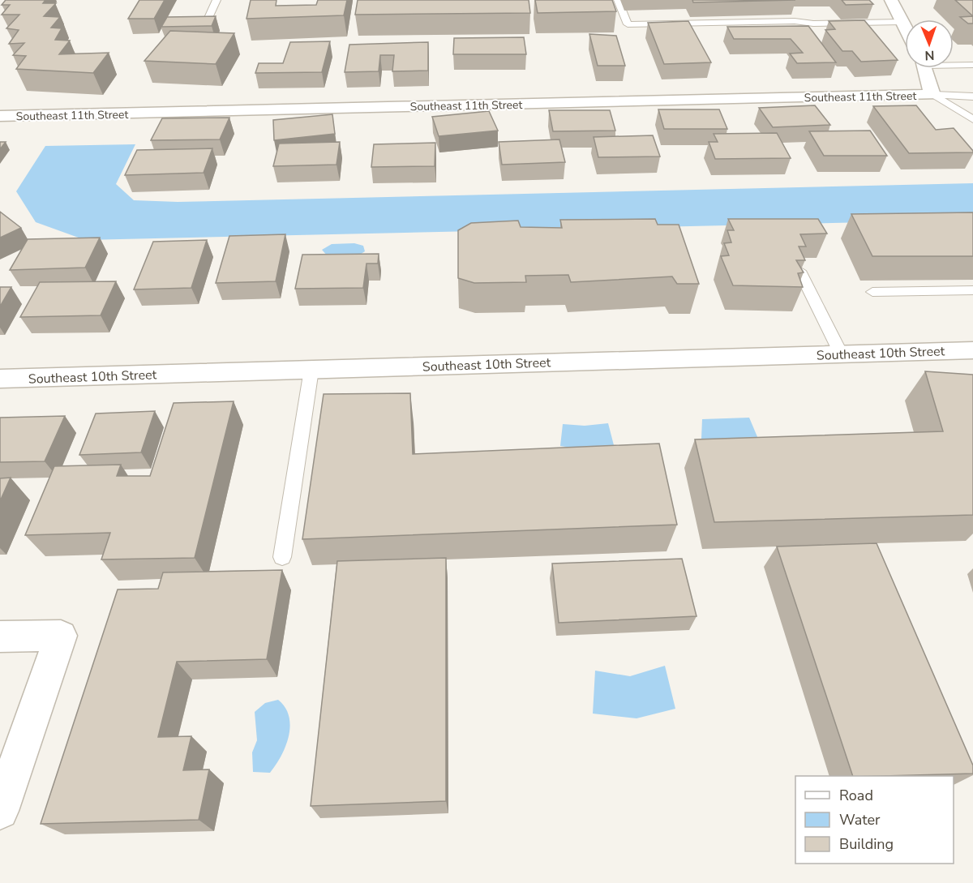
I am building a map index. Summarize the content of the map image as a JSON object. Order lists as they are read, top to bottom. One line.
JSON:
{"streets":{"street":["Southeast 11th Street","Southeast 10th Street"]},"legend":["Road","Water","Building"],"north":"bottom"}
